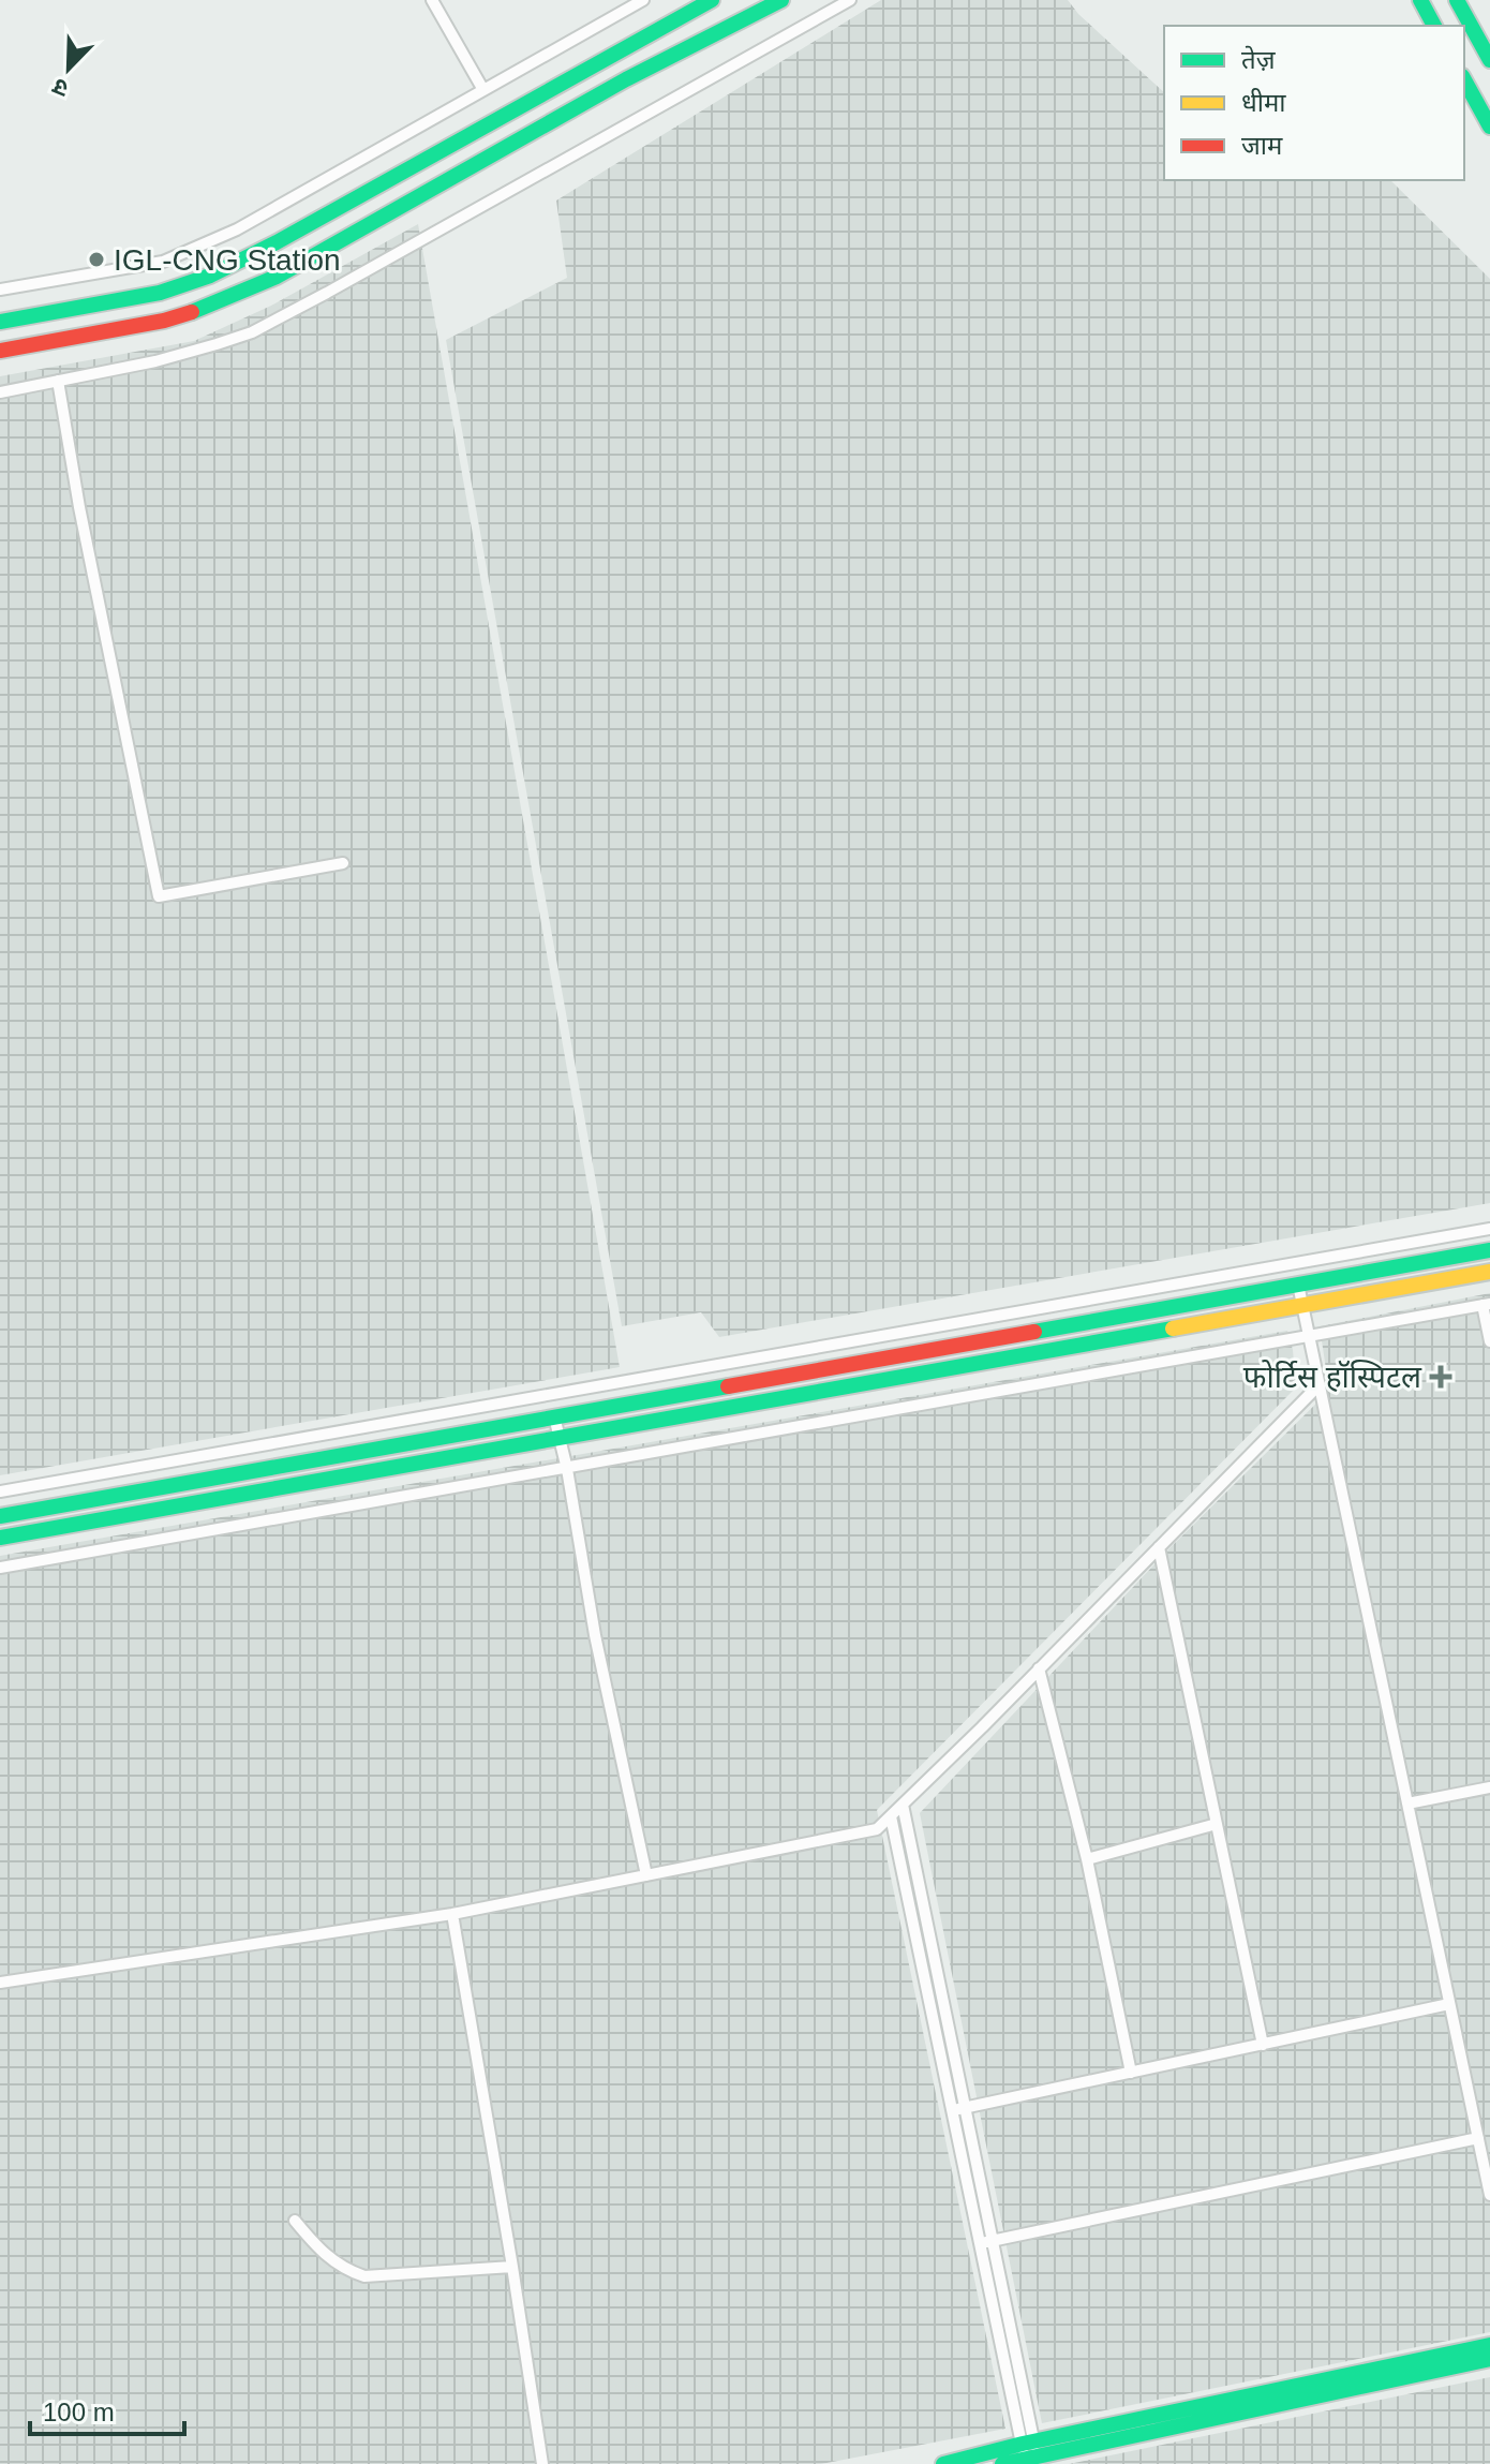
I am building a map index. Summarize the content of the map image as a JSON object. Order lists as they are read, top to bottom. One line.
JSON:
{"places":{"other":["IGL-CNG Station"],"health":["फोर्टिस हॉस्पिटल"]},"legend":["तेज़","धीमा","जाम"],"scale_bar":"100 m","north":"bottom left"}
